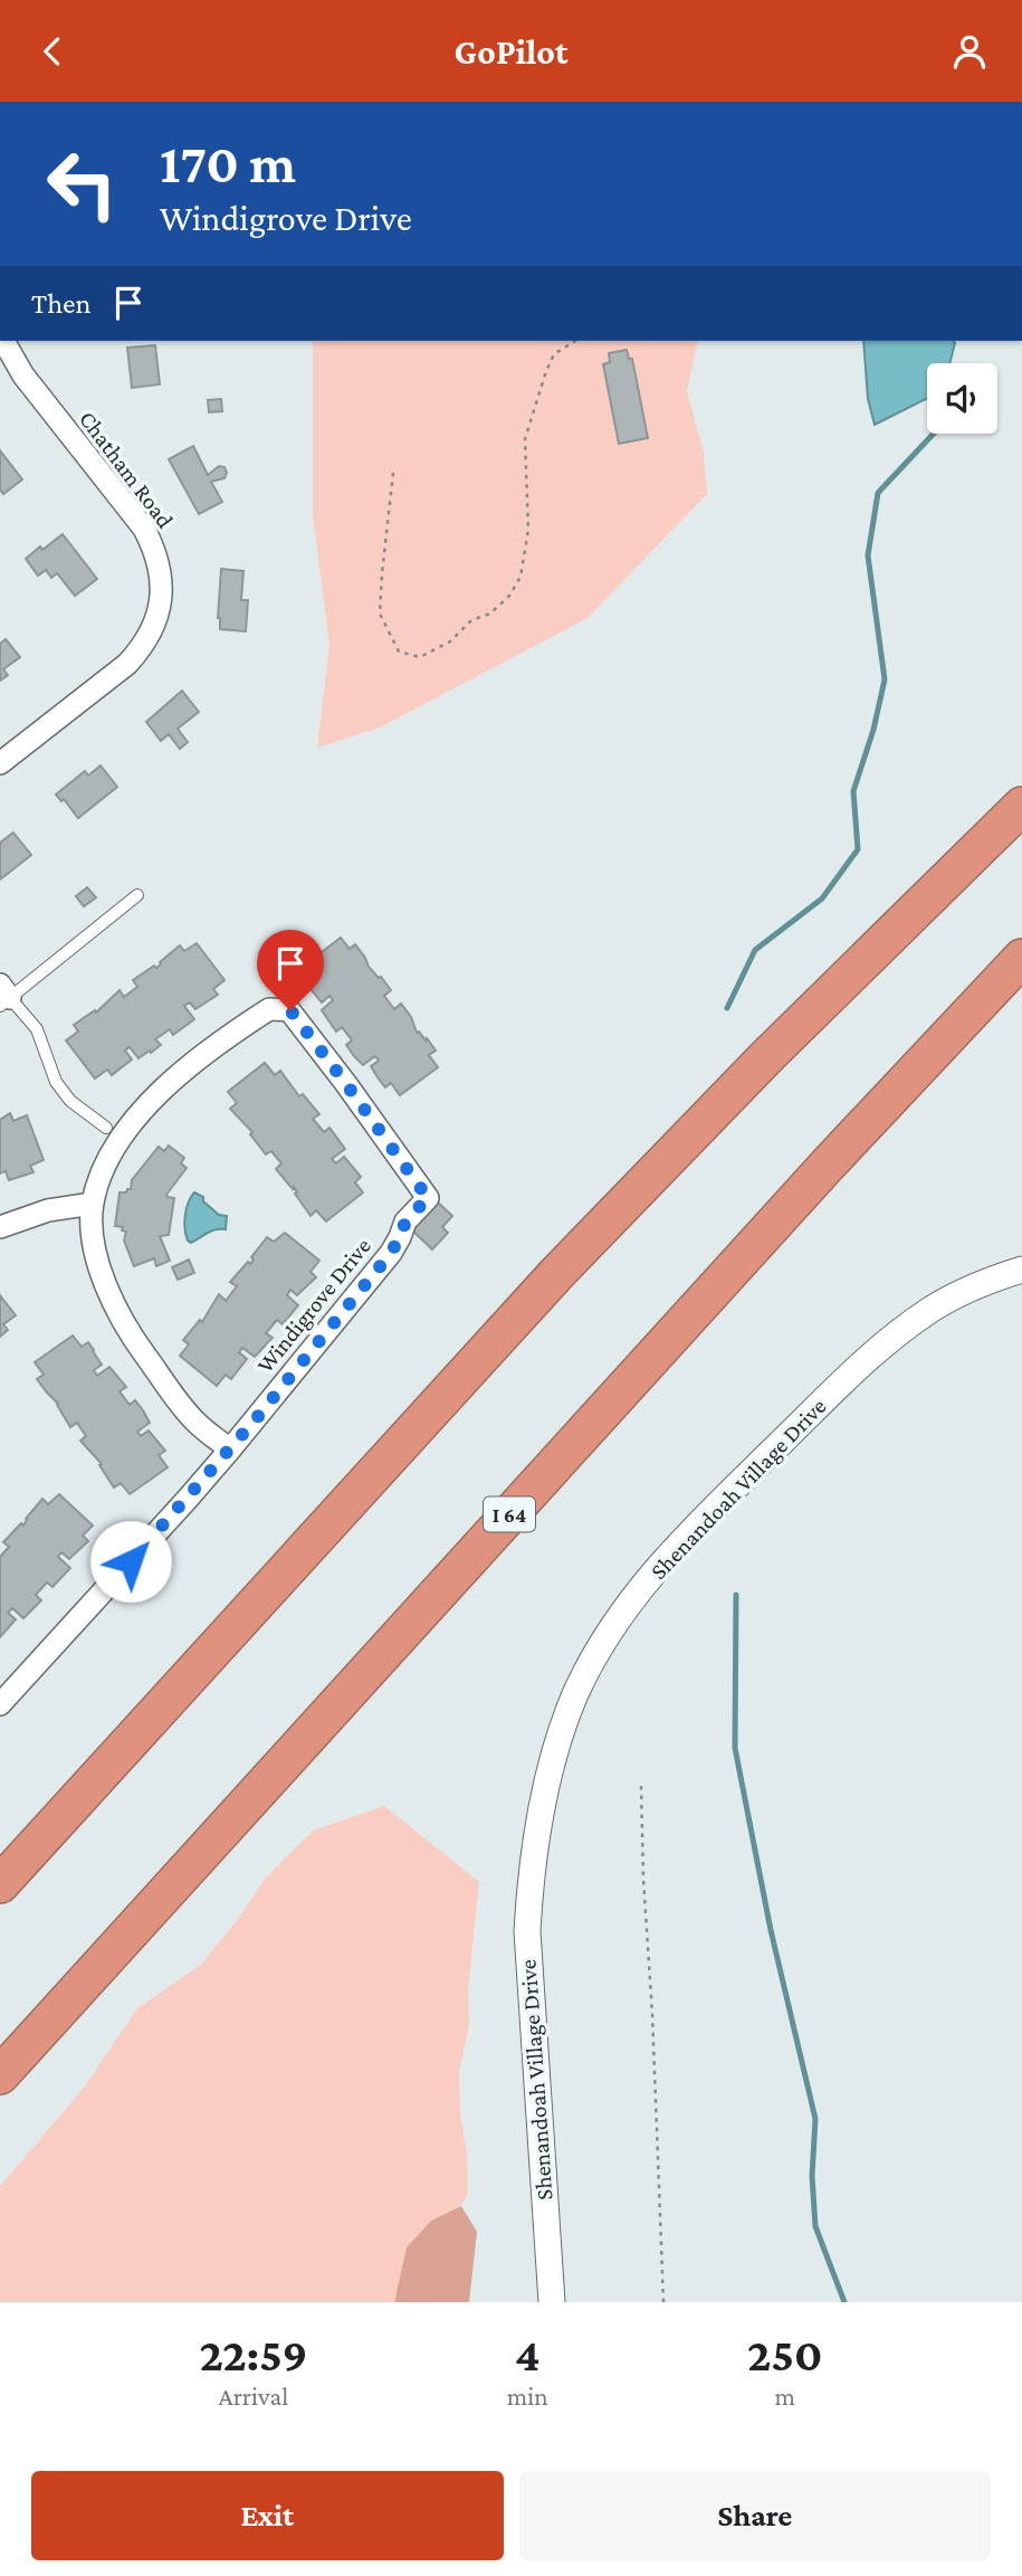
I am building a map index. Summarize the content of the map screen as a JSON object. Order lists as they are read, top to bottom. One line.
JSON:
{"streets":{"highway":["I 64"],"street":["Chatham Road","Windigrove Drive","Shenandoah Village Drive"]},"page":{"header":"GoPilot","turn":["170 m","Windigrove Drive"],"then":"Then","eta":["22:59","Arrival","4","min","250","m"],"buttons":["Exit","Share"]}}
